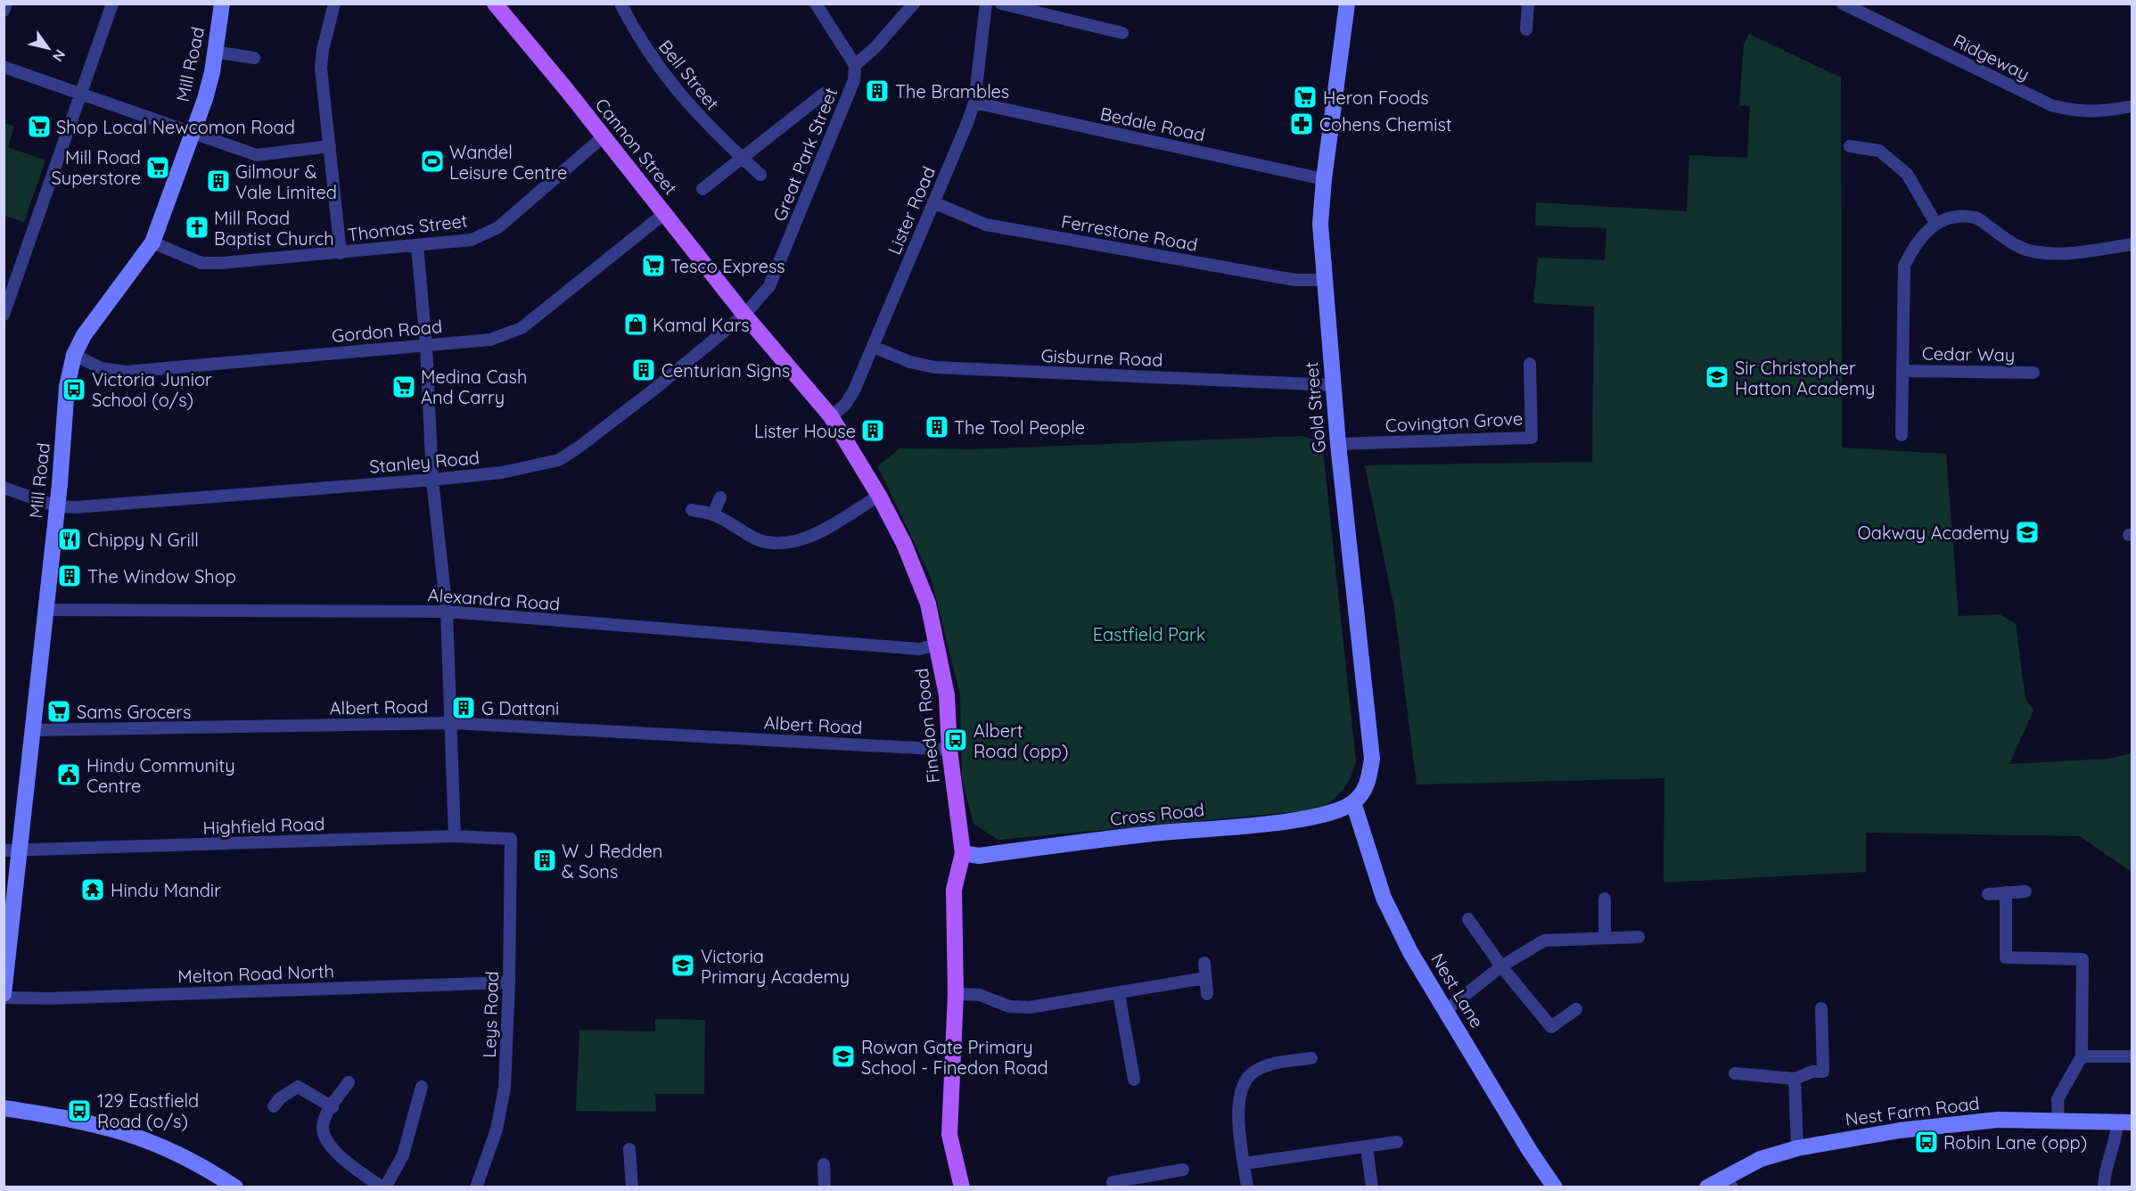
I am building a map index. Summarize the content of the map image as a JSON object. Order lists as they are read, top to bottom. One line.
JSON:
{"streets":{"main road":["Cannon Street","Finedon Road"],"street":["Ridgeway","Mill Road","Bell Street","Bedale Road","Great Park Street","Lister Road","Thomas Street","Ferrestone Road","Gordon Road","Cedar Way","Gisburne Road","Gold Street","Covington Grove","Stanley Road","Alexandra Road","Albert Road","Cross Road","Highfield Road","Melton Road North","Nest Lane","Leys Road","Nest Farm Road"]},"crossings":[["Mill Road","Thomas Street"],["Mill Road","Gordon Road"],["Mill Road","Stanley Road"],["Mill Road","Alexandra Road"],["Mill Road","Albert Road"],["Mill Road","Highfield Road"],["Mill Road","Melton Road North"],["Bedale Road","Lister Road"],["Bedale Road","Gold Street"],["Cannon Street","Great Park Street"],["Cannon Street","Thomas Street"],["Cannon Street","Gordon Road"],["Cannon Street","Stanley Road"],["Cannon Street","Finedon Road"],["Great Park Street","Stanley Road"],["Great Park Street","Finedon Road"],["Lister Road","Ferrestone Road"],["Lister Road","Gisburne Road"],["Lister Road","Finedon Road"],["Ferrestone Road","Gold Street"],["Gisburne Road","Gold Street"],["Gold Street","Covington Grove"],["Gold Street","Cross Road"],["Gold Street","Nest Lane"],["Stanley Road","Finedon Road"],["Alexandra Road","Finedon Road"],["Albert Road","Finedon Road"],["Finedon Road","Cross Road"],["Cross Road","Nest Lane"],["Highfield Road","Leys Road"],["Melton Road North","Leys Road"]],"parks":["Eastfield Park"],"places":{"building":["The Brambles","Gilmour & Vale Limited","Centurian Signs","The Tool People","Lister House","The Window Shop","G Dattani","W J Redden & Sons"],"supermarket":["Heron Foods","Shop Local Newcomon Road","Mill Road Superstore","Tesco Express","Medina Cash And Carry","Sams Grocers"],"pharmacy":["Cohens Chemist"],"sports":["Wandel Leisure Centre"],"church":["Mill Road Baptist Church"],"shop":["Kamal Kars"],"school or university":["Sir Christopher Hatton Academy","Oakway Academy","Victoria Primary Academy","Rowan Gate Primary School - Finedon Road"],"bus stop":["Victoria Junior School (o/s)","Albert Road (opp)","129 Eastfield Road (o/s)","Robin Lane (opp)"],"restaurant":["Chippy N Grill"],"public building":["Hindu Community Centre"],"temple":["Hindu Mandir"]},"north":"bottom right"}
